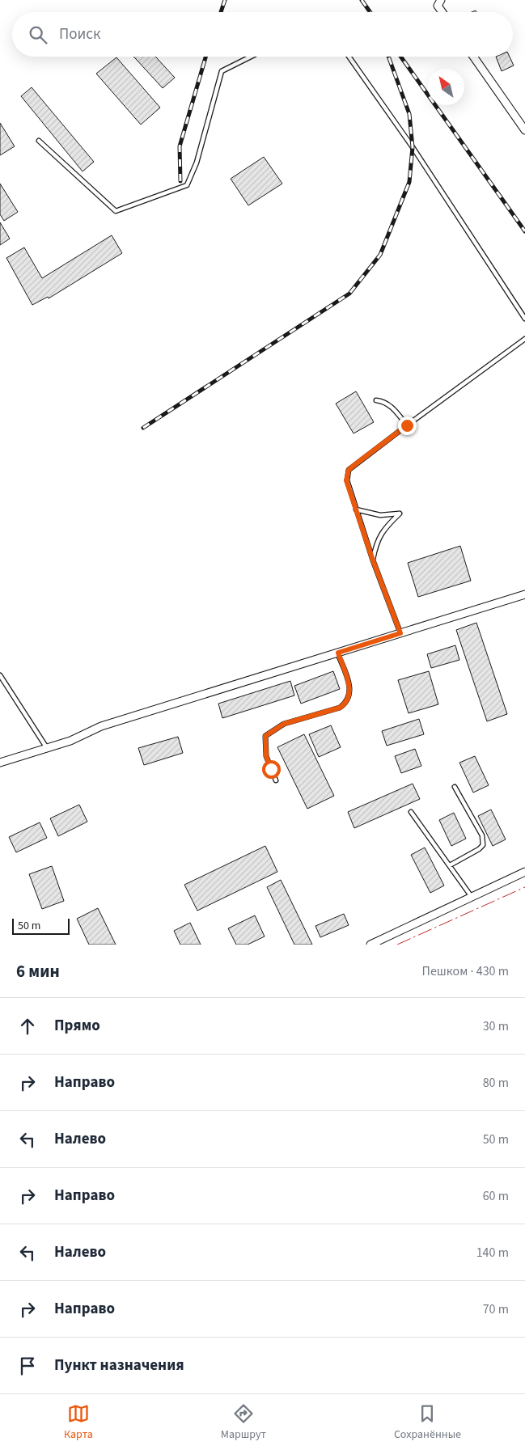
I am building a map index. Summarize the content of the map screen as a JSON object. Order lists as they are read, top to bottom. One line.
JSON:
{"scale_bar":"50 m","north":"top left","page":{"search":"Поиск","scale":"50 m","heading":["6 мин","Пешком · 430 m"],"list":[["Прямо","30 m"],["Направо","80 m"],["Налево","50 m"],["Направо","60 m"],["Налево","140 m"],["Направо","70 m"],"Пункт назначения"],"nav":["Карта","Маршрут","Сохранённые"]}}
